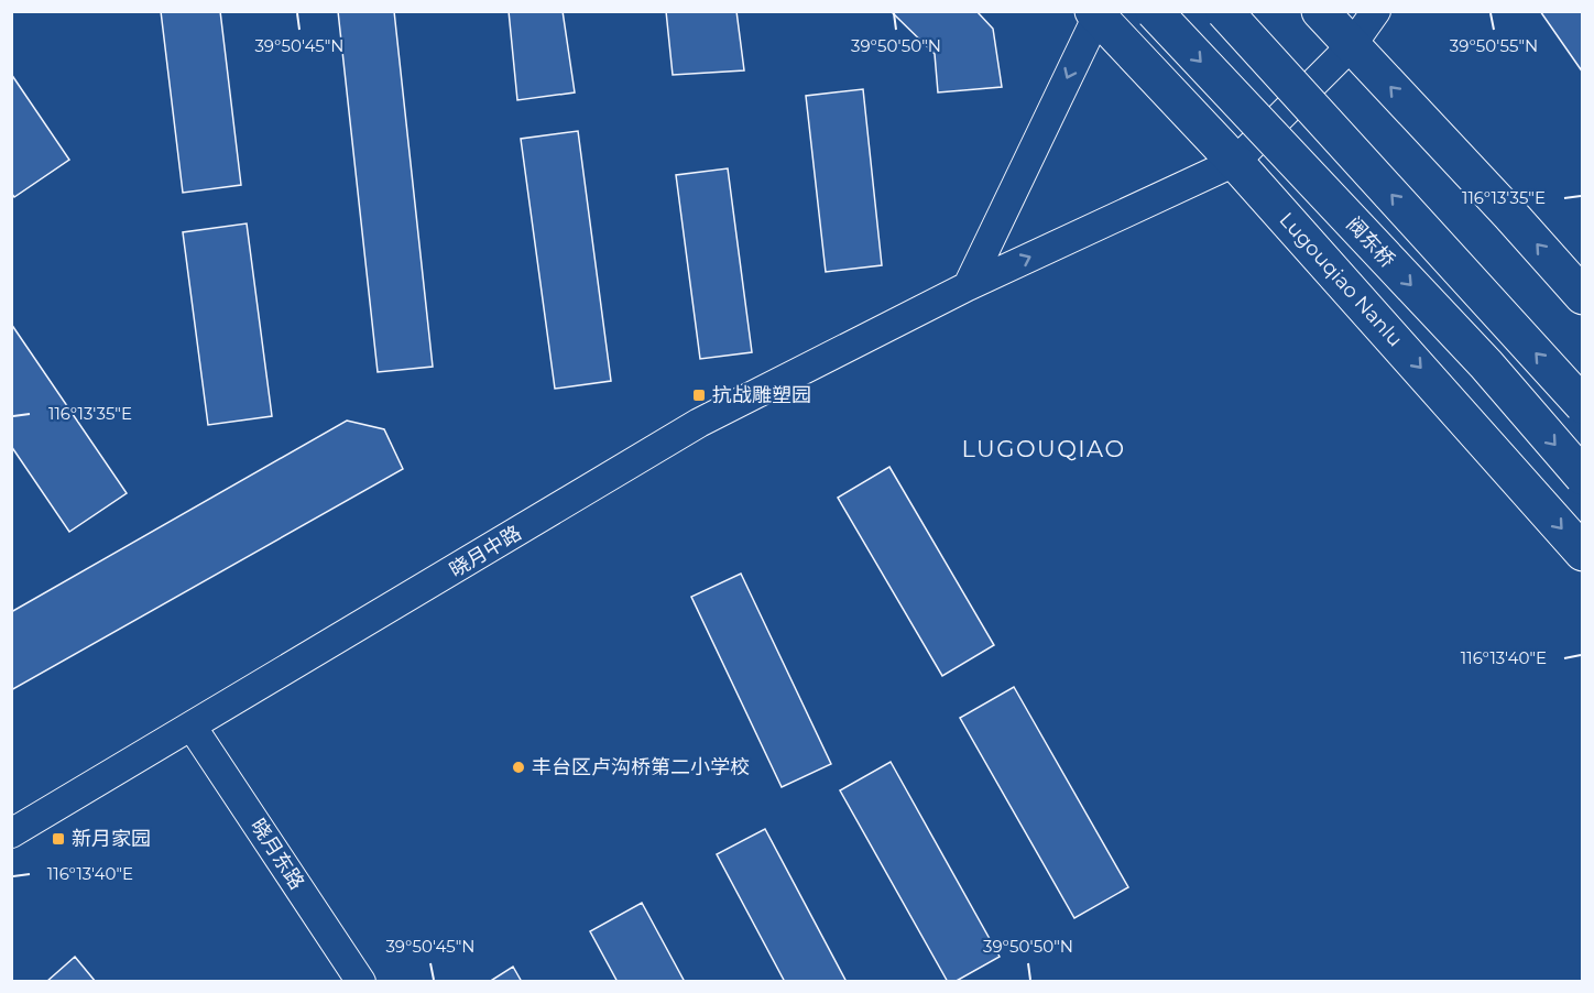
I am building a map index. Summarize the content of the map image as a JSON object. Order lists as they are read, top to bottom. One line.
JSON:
{"streets":{"highway":["阀东桥","Lugouqiao Nanlu"],"street":["晓月中路","晓月东路"]},"crossings":[["Lugouqiao Nanlu","晓月中路"],["晓月中路","晓月东路"]],"districts":["LUGOUQIAO"],"places":{"transit":["抗战雕塑园","新月家园"],"other":["丰台区卢沟桥第二小学校"]},"coordinates":["39°50'45\"N","39°50'50\"N","39°50'55\"N","116°13'35\"E","116°13'40\"E"]}
